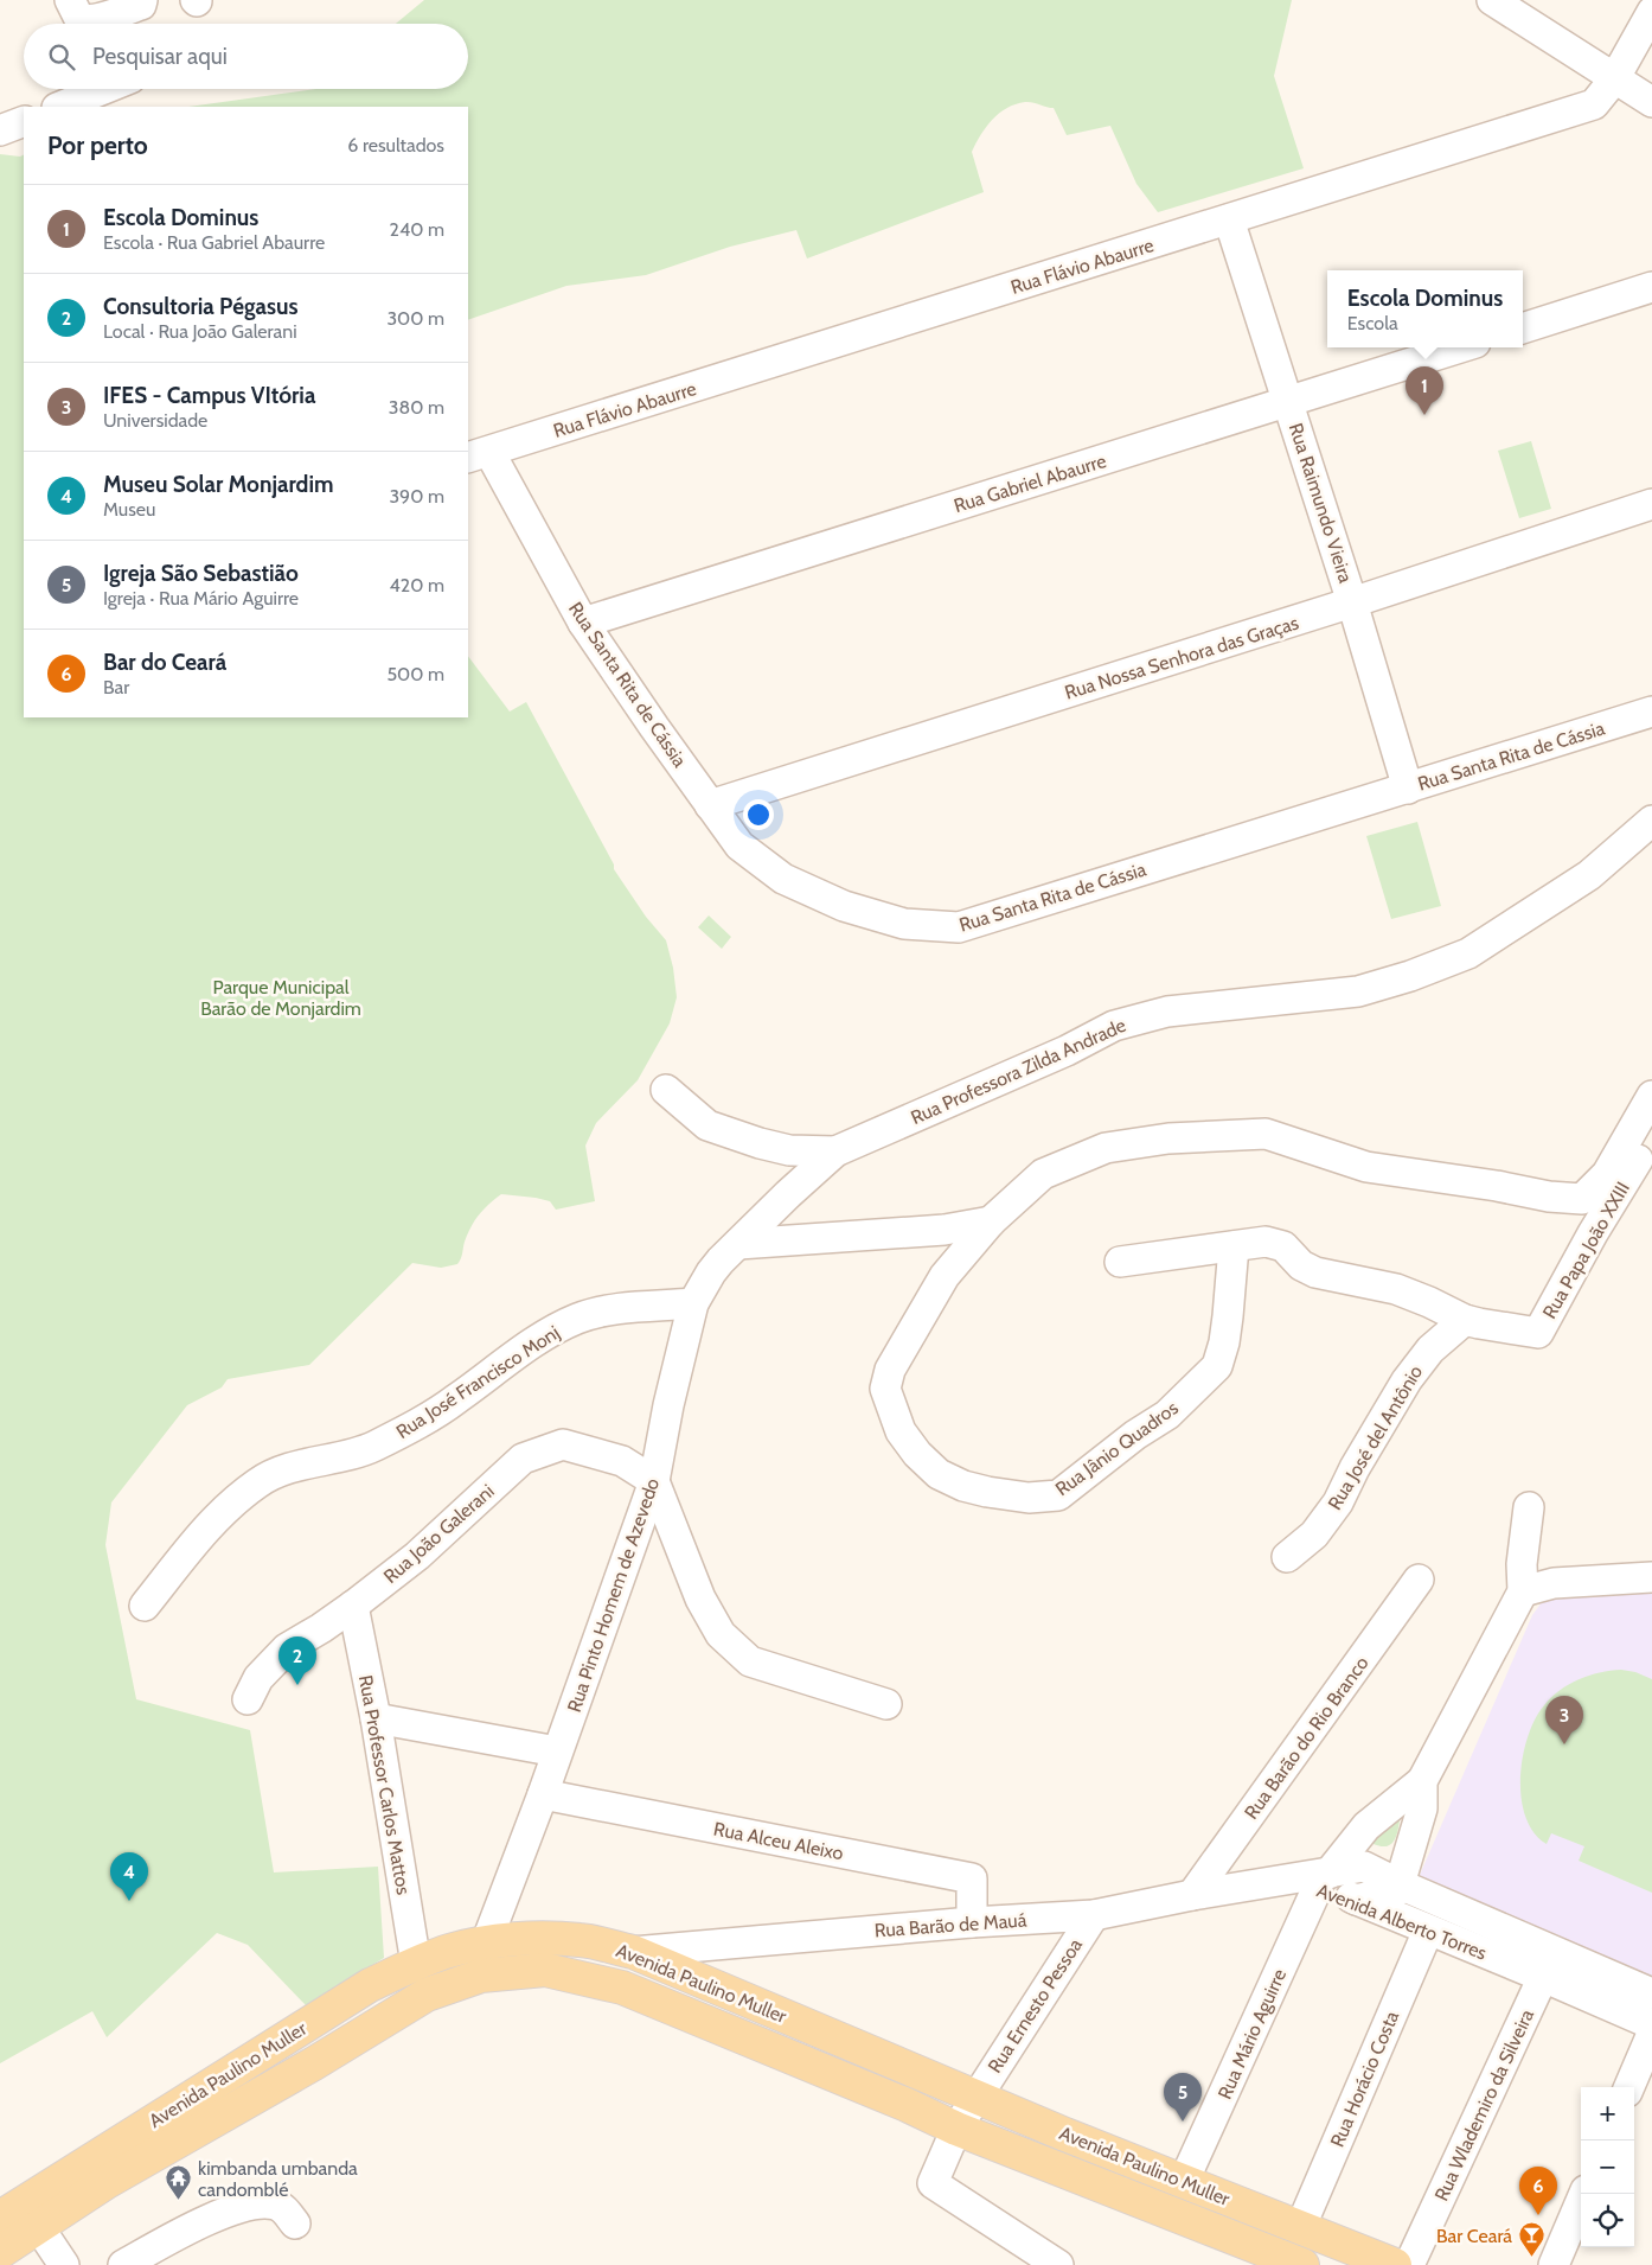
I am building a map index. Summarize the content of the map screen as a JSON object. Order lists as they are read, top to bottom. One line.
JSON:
{"streets":{"main road":["Avenida Paulino Muller"],"street":["Rua Flávio Abaurre","Rua Gabriel Abaurre","Rua Raimundo Vieira","Rua Nossa Senhora das Graças","Rua Santa Rita de Cássia","Rua Professora Zilda Andrade","Rua Papa João XXIII","Rua José Francisco Monj","Rua José del Antônio","Rua Jânio Quadros","Rua João Galerani","Rua Pinto Homem de Azevedo","Rua Barão do Rio Branco","Rua Professor Carlos Mattos","Rua Alceu Aleixo","Avenida Alberto Torres","Rua Barão de Mauá","Rua Ernesto Pessoa","Rua Mário Aguirre","Rua Horácio Costa","Rua Wlademiro da Silveira"]},"crossings":[["Rua Flávio Abaurre","Rua Raimundo Vieira"],["Rua Flávio Abaurre","Rua Santa Rita de Cássia"],["Rua Gabriel Abaurre","Rua Raimundo Vieira"],["Rua Gabriel Abaurre","Rua Santa Rita de Cássia"],["Rua Raimundo Vieira","Rua Nossa Senhora das Graças"],["Rua Raimundo Vieira","Rua Santa Rita de Cássia"],["Rua Nossa Senhora das Graças","Rua Santa Rita de Cássia"],["Rua Professora Zilda Andrade","Rua Pinto Homem de Azevedo"],["Rua Papa João XXIII","Rua José del Antônio"],["Rua Papa João XXIII","Rua Jânio Quadros"],["Rua José Francisco Monj","Rua Pinto Homem de Azevedo"],["Rua João Galerani","Rua Pinto Homem de Azevedo"],["Rua João Galerani","Rua Professor Carlos Mattos"],["Rua Pinto Homem de Azevedo","Rua Alceu Aleixo"],["Rua Pinto Homem de Azevedo","Avenida Paulino Muller"],["Rua Barão do Rio Branco","Rua Barão de Mauá"],["Rua Professor Carlos Mattos","Avenida Paulino Muller"],["Rua Alceu Aleixo","Rua Barão de Mauá"],["Avenida Alberto Torres","Rua Barão de Mauá"],["Avenida Alberto Torres","Rua Mário Aguirre"],["Avenida Alberto Torres","Rua Horácio Costa"],["Avenida Alberto Torres","Rua Wlademiro da Silveira"],["Rua Barão de Mauá","Avenida Paulino Muller"],["Rua Barão de Mauá","Rua Ernesto Pessoa"],["Avenida Paulino Muller","Rua Ernesto Pessoa"],["Avenida Paulino Muller","Rua Mário Aguirre"],["Avenida Paulino Muller","Rua Horácio Costa"]],"parks":["Parque Municipal Barão de Monjardim"],"places":{"temple":["kimbanda umbanda candomblé"],"bar":["Bar Ceará"]},"page":{"search":"Pesquisar aqui","heading":["Por perto","6 resultados"],"list":[{"mark":"1","name":"Escola Dominus","note":"Escola · Rua Gabriel Abaurre","value":"240 m"},{"mark":"2","name":"Consultoria Pégasus","note":"Local · Rua João Galerani","value":"300 m"},{"mark":"3","name":"IFES - Campus VItória","note":"Universidade","value":"380 m"},{"mark":"4","name":"Museu Solar Monjardim","note":"Museu","value":"390 m"},{"mark":"5","name":"Igreja São Sebastião","note":"Igreja · Rua Mário Aguirre","value":"420 m"},{"mark":"6","name":"Bar do Ceará","note":"Bar","value":"500 m"}],"popup":["Escola Dominus","Escola"],"pins":["1","2","3","4","5","6"],"map_buttons":["+","−"]}}
